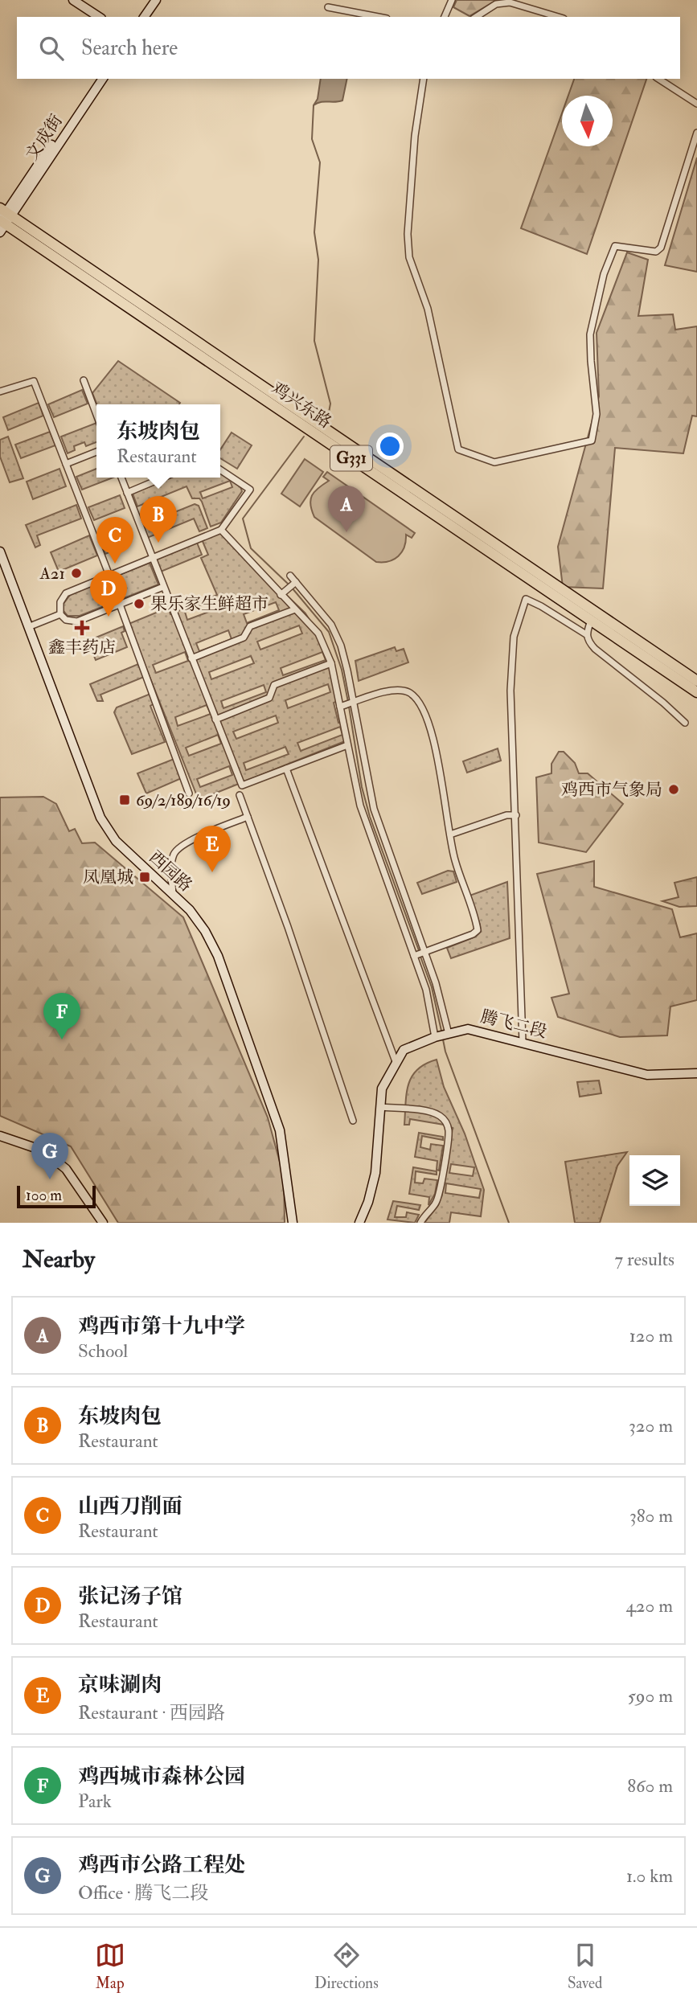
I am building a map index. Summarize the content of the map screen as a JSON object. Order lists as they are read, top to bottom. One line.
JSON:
{"streets":{"highway":["鸡兴东路","G331"],"main road":["文成街","西园路","腾飞二段"]},"crossings":[["文成街","鸡兴东路"]],"places":{"other":["A21","果乐家生鲜超市","鸡西市气象局"],"health":["鑫丰药店"],"transit":["69/2/189/16/19","凤凰城"]},"scale_bar":"100 m","north":"bottom","page":{"search":"Search here","popup":["东坡肉包","Restaurant"],"pins":["A","B","C","D","E","F","G"],"scale":"100 m","heading":["Nearby","7 results"],"list":[{"mark":"A","name":"鸡西市第十九中学","note":"School","value":"120 m"},{"mark":"B","name":"东坡肉包","note":"Restaurant","value":"320 m"},{"mark":"C","name":"山西刀削面","note":"Restaurant","value":"380 m"},{"mark":"D","name":"张记汤子馆","note":"Restaurant","value":"420 m"},{"mark":"E","name":"京味涮肉","note":"Restaurant · 西园路","value":"590 m"},{"mark":"F","name":"鸡西城市森林公园","note":"Park","value":"860 m"},{"mark":"G","name":"鸡西市公路工程处","note":"Office · 腾飞二段","value":"1.0 km"}],"nav":["Map","Directions","Saved"]}}
